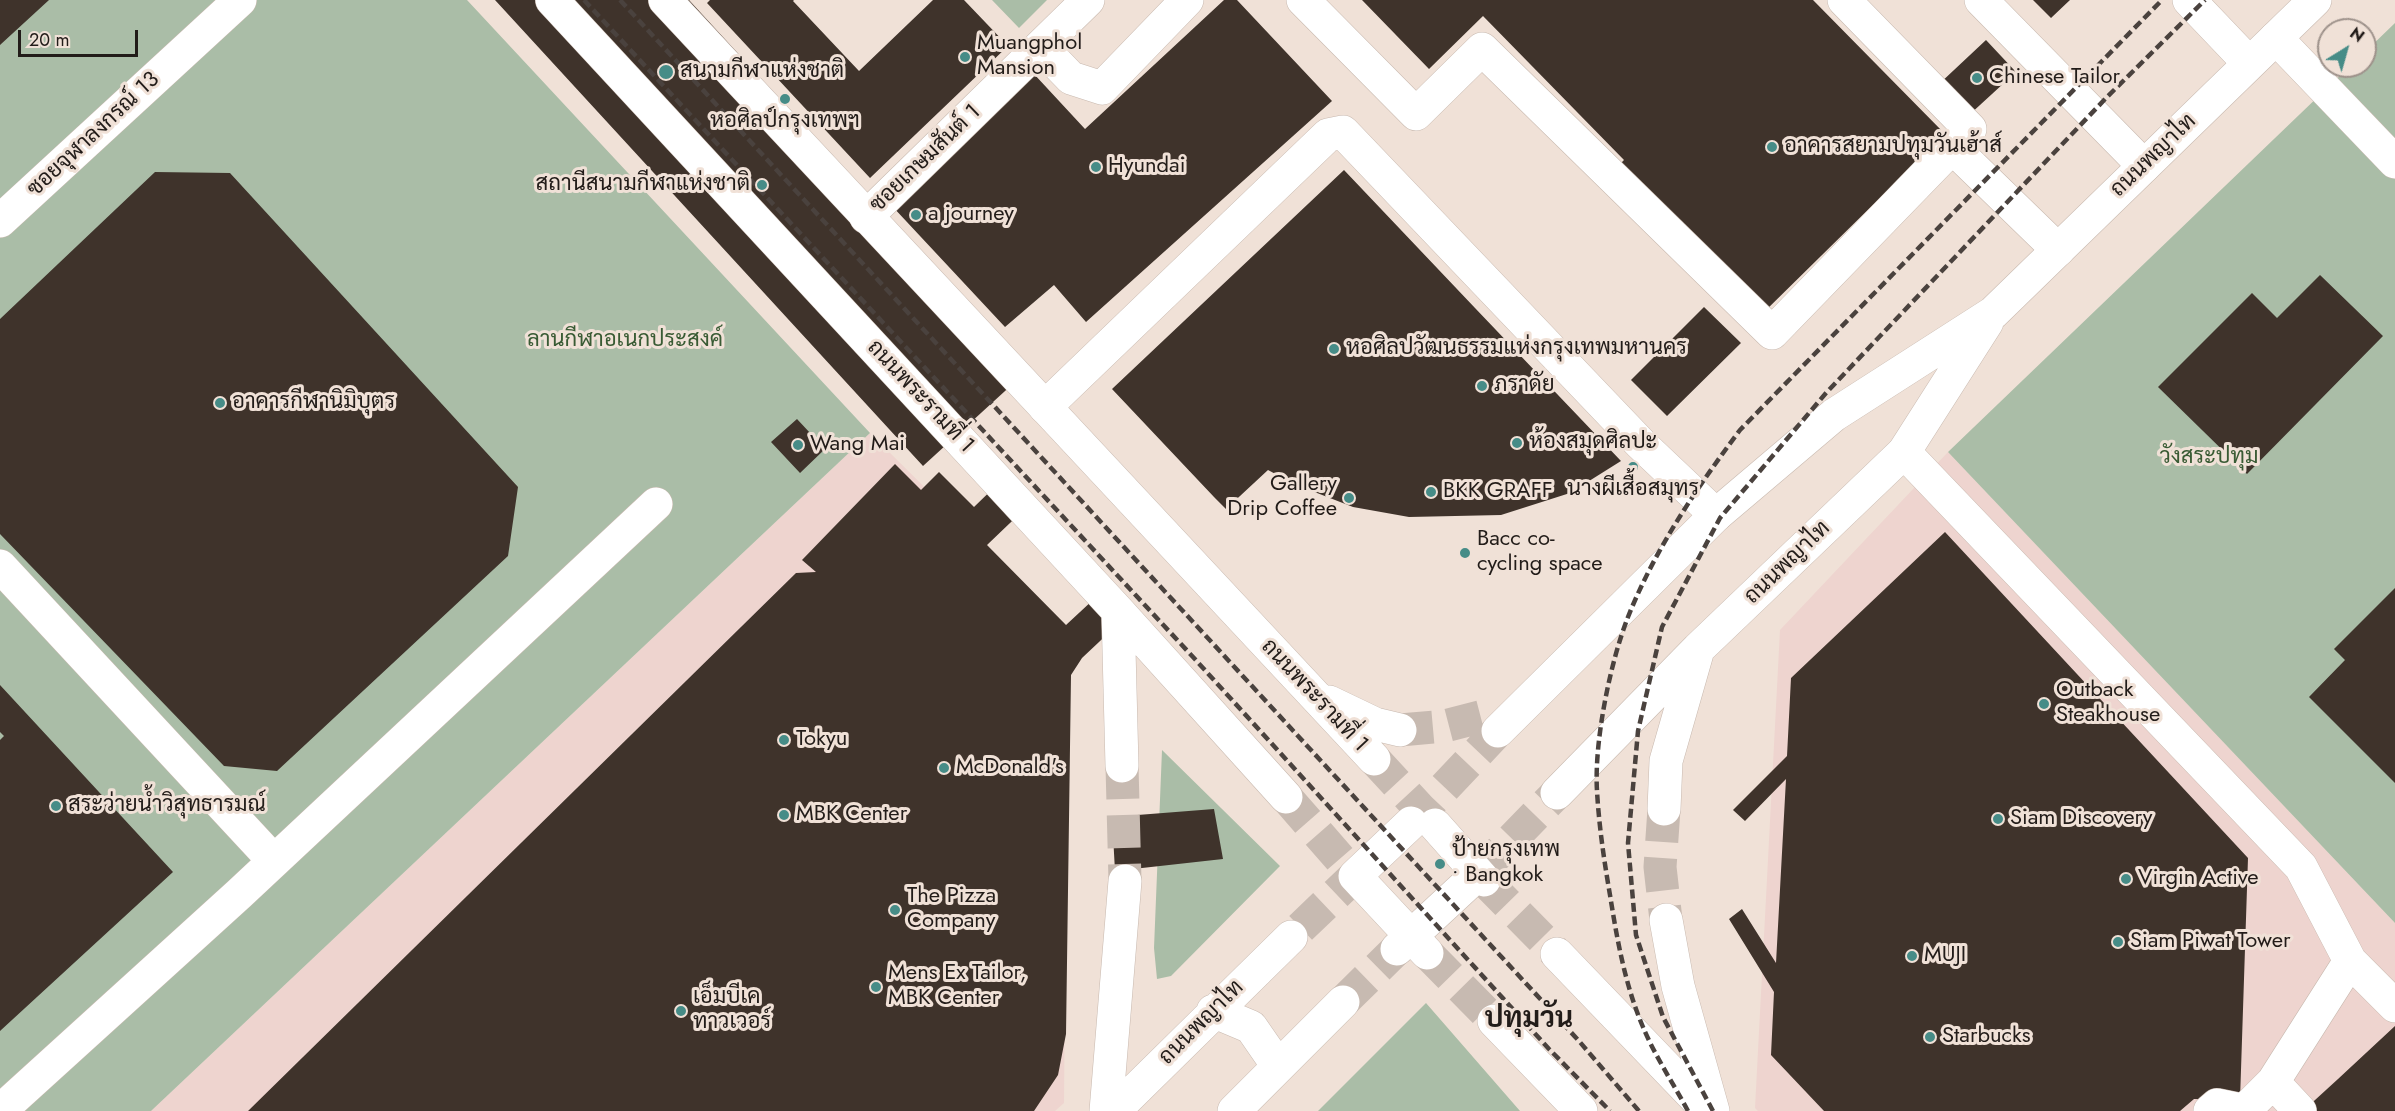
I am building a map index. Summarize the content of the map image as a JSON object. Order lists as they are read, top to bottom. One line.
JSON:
{"streets":{"main road":["ซอยจุฬาลงกรณ์ 13","ถนนพญาไท","ซอยเกษมสันต์ 1","ถนนพระรามที่ 1"]},"crossings":[["ซอยเกษมสันต์ 1","ถนนพระรามที่ 1"]],"districts":["ปทุมวัน"],"parks":["ลานกีฬาอเนกประสงค์","วังสระปทุม"],"places":["Muangphol Mansion","สนามกีฬาแห่งชาติ","Chinese Tailor","หอศิลป์กรุงเทพฯ","อาคารสยามปทุมวันเฮ้าส์","Hyundai","สถานีสนามกีฬาแห่งชาติ","a journey","หอศิลปวัฒนธรรมแห่งกรุงเทพมหานคร","ภราดัย","อาคารกีฬานิมิบุตร","ห้องสมุดศิลปะ","Wang Mai","นางผีเสื้อสมุทร","BKK GRAFF","Gallery Drip Coffee","Bacc co- cycling space","Outback Steakhouse","Tokyu","McDonald's","สระว่ายน้ำวิสุทธารมณ์","MBK Center","Siam Discovery","ป้ายกรุงเทพ • Bangkok","Virgin Active","The Pizza Company","Siam Piwat Tower","MUJI","Mens Ex Tailor, MBK Center","เอ็มบีเค ทาวเวอร์","Starbucks"],"scale_bar":"20 m","north":"top right"}
